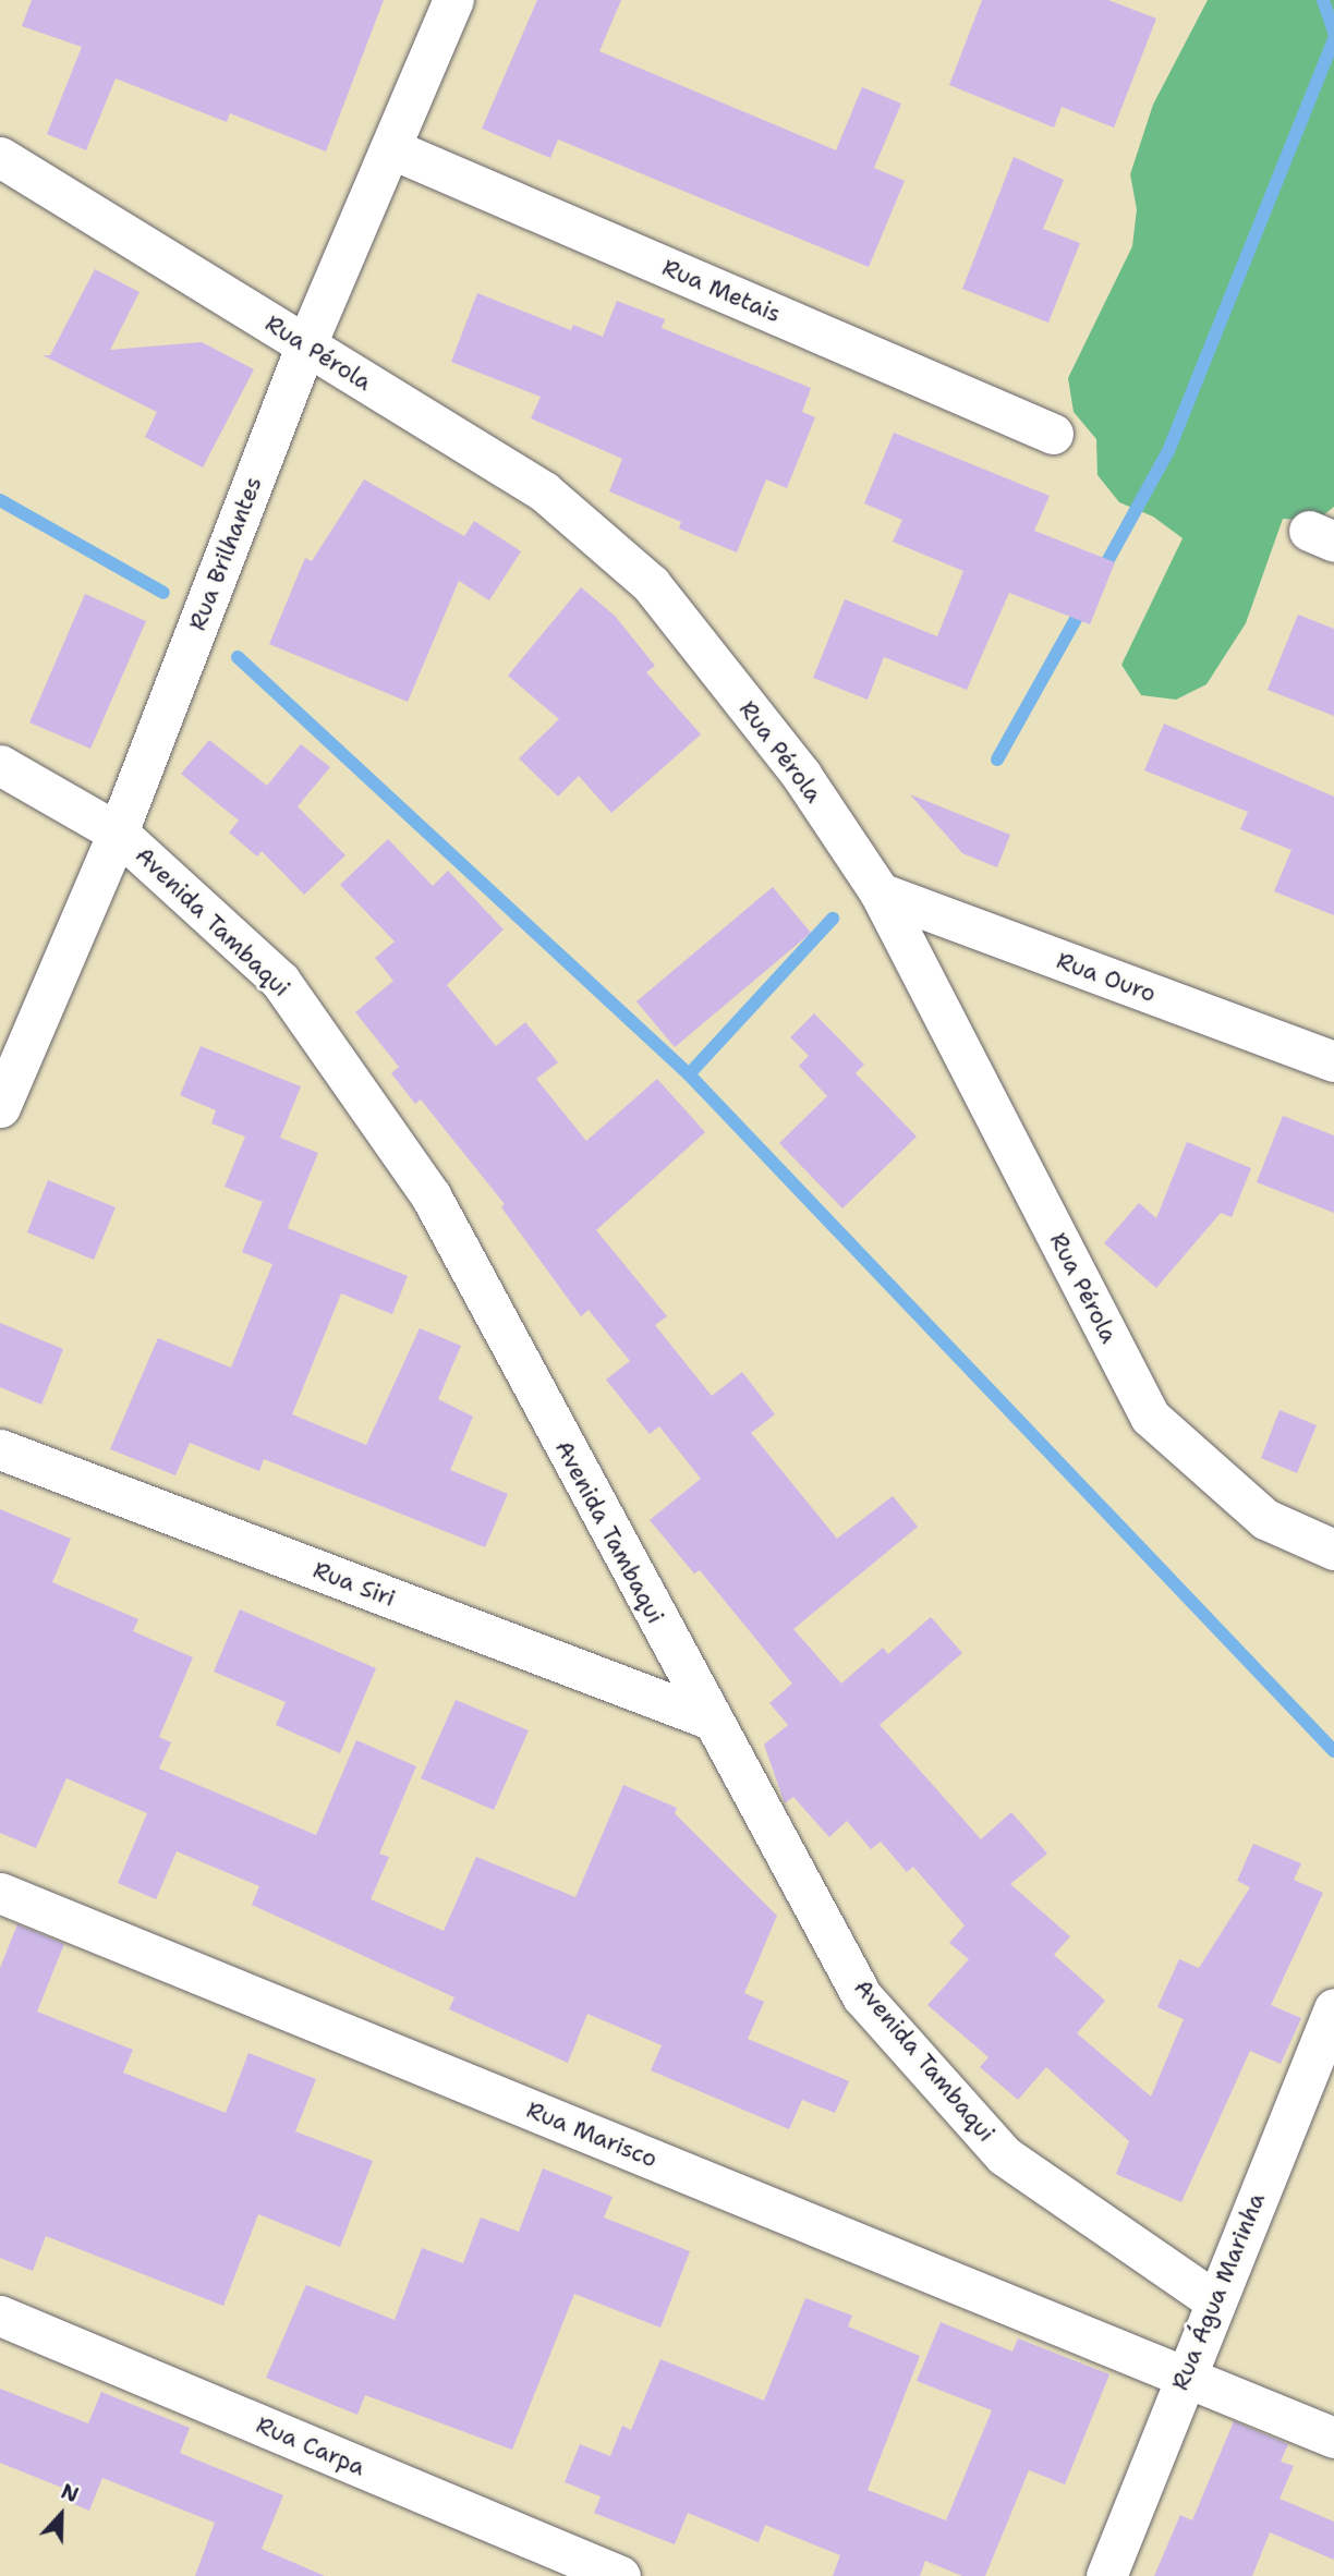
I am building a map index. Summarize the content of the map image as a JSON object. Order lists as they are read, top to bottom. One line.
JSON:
{"streets":{"street":["Rua Metais","Rua Pérola","Rua Brilhantes","Avenida Tambaqui","Rua Ouro","Rua Siri","Rua Marisco","Rua Água Marinha","Rua Carpa"]},"crossings":[["Rua Metais","Rua Brilhantes"],["Rua Pérola","Rua Brilhantes"],["Rua Pérola","Rua Ouro"],["Rua Brilhantes","Avenida Tambaqui"],["Avenida Tambaqui","Rua Siri"],["Avenida Tambaqui","Rua Água Marinha"],["Rua Marisco","Rua Água Marinha"]],"north":"top"}
